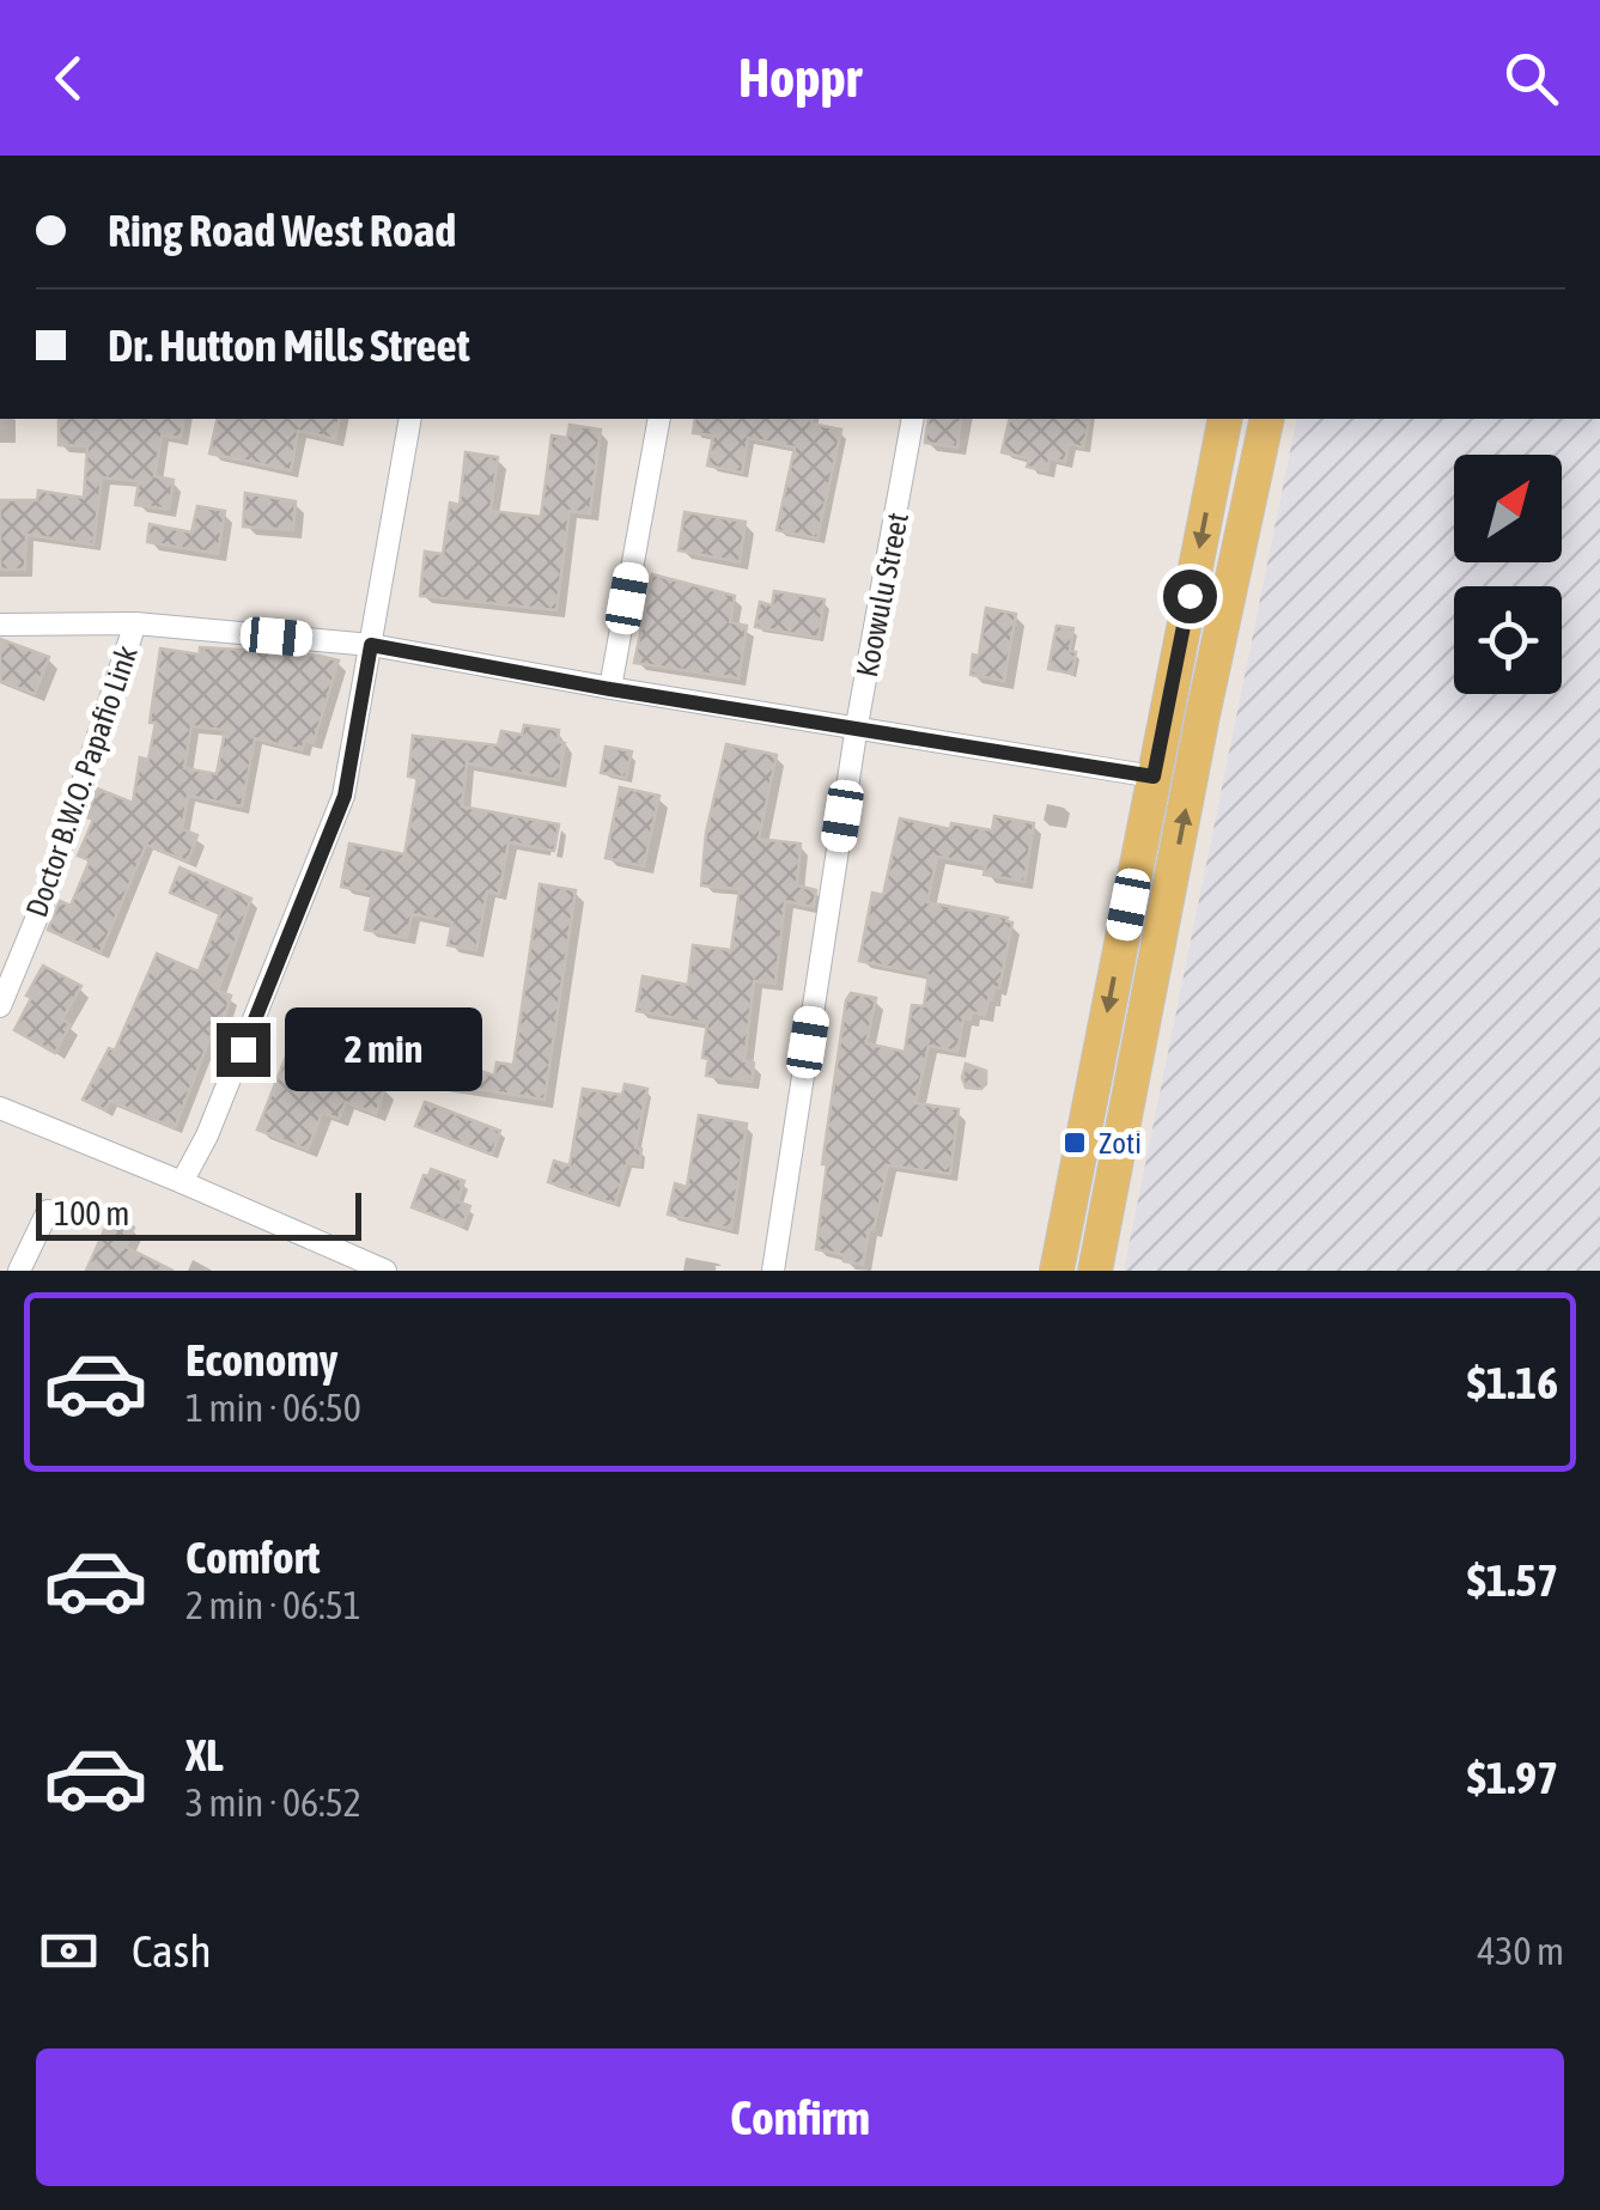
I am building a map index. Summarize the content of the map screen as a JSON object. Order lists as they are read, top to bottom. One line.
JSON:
{"streets":{"street":["Koowulu Street","Doctor B.W.O. Papafio Link"]},"places":{"transit":["Zoti"]},"scale_bar":"100 m","north":"top right","page":{"header":"Hoppr","banner":["Ring Road West Road","Dr. Hutton Mills Street"],"bubble":"2 min","scale":"100 m","list":[{"name":"Economy","note":"1 min · 06:50","value":"$1.16"},{"name":"Comfort","note":"2 min · 06:51","value":"$1.57"},{"name":"XL","note":"3 min · 06:52","value":"$1.97"}],"pay":["Cash","430 m"],"buttons":"Confirm"}}
